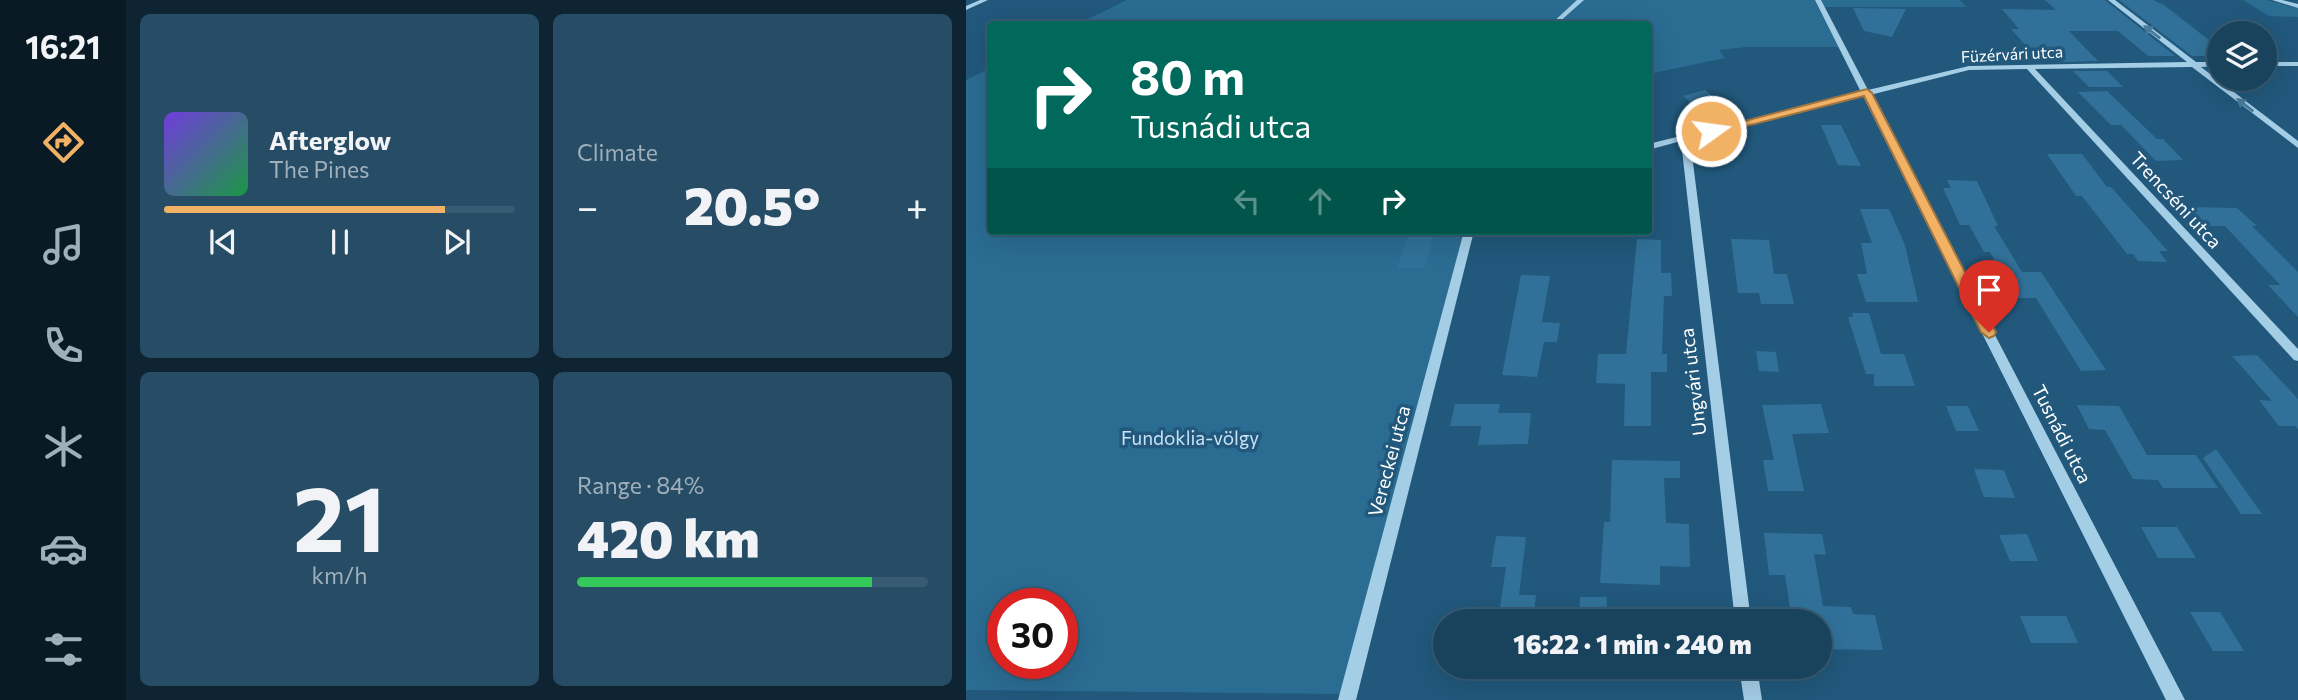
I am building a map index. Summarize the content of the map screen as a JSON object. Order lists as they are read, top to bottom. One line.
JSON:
{"streets":{"street":["Füzérvári utca","Trencséni utca","Ungvári utca","Tusnádi utca","Vereckei utca"]},"crossings":[["Füzérvári utca","Trencséni utca"],["Füzérvári utca","Ungvári utca"],["Füzérvári utca","Tusnádi utca"]],"parks":["Fundoklia-völgy"],"page":{"tabs":"16:21","tile":["Climate",["21","km/h"],["Range · 84%","420 km"]],"turn":["80 m","Tusnádi utca"],"song":["Afterglow","The Pines"],"heat":["−","20.5°","+"],"limit":"30","trip":"16:22 · 1 min · 240 m"}}
